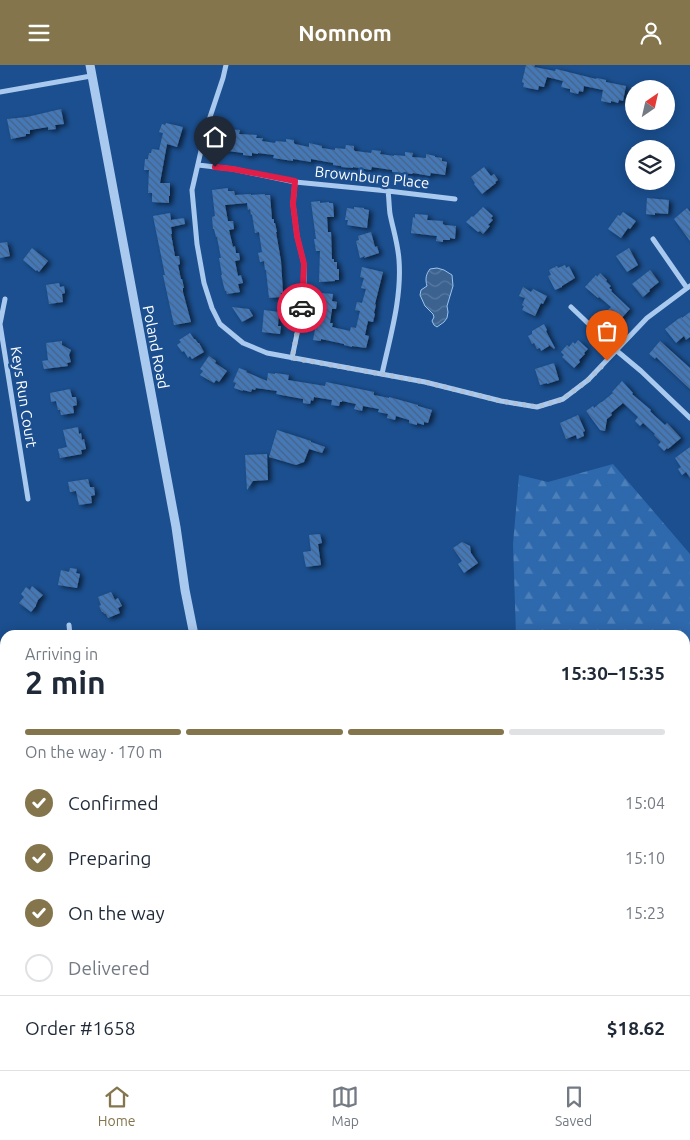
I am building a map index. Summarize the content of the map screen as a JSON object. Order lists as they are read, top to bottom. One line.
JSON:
{"streets":{"street":["Brownburg Place","Poland Road","Keys Run Court"]},"north":"top right","page":{"header":"Nomnom","heading":["2 min","Arriving in","15:30–15:35"],"panel":["Order #1658","$18.62"],"bar":"On the way · 170 m","list":[["Confirmed","15:04"],["Preparing","15:10"],["On the way","15:23"],"Delivered"],"tabs":["Home","Map","Saved"]}}
